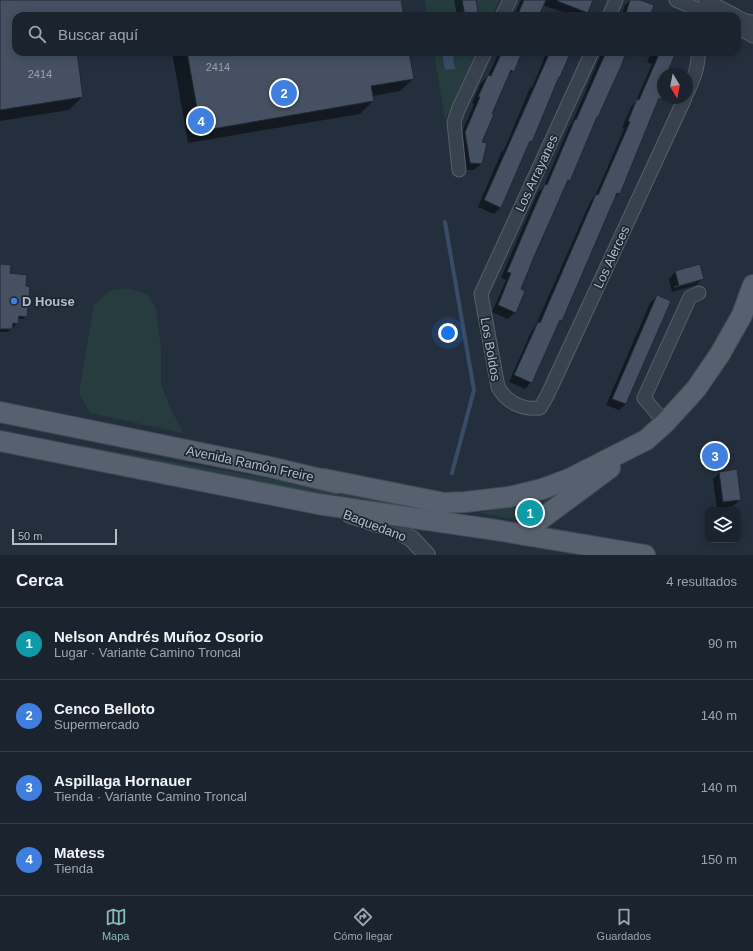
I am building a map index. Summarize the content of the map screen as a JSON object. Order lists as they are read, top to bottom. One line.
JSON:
{"streets":{"main road":["Avenida Ramón Freire"],"street":["Los Arrayanes","Los Alerces","Los Boldos","Baquedano"]},"crossings":[["Los Arrayanes","Los Boldos"],["Los Alerces","Los Boldos"],["Avenida Ramón Freire","Baquedano"]],"places":["D House"],"house_numbers":["2414","2414"],"scale_bar":"50 m","north":"bottom","page":{"search":"Buscar aquí","pins":["2","4","3","1"],"scale":"50 m","heading":["Cerca","4 resultados"],"list":[{"mark":"1","name":"Nelson Andrés Muñoz Osorio","note":"Lugar · Variante Camino Troncal","value":"90 m"},{"mark":"2","name":"Cenco Belloto","note":"Supermercado","value":"140 m"},{"mark":"3","name":"Aspillaga Hornauer","note":"Tienda · Variante Camino Troncal","value":"140 m"},{"mark":"4","name":"Matess","note":"Tienda","value":"150 m"}],"nav":["Mapa","Cómo llegar","Guardados"]}}
